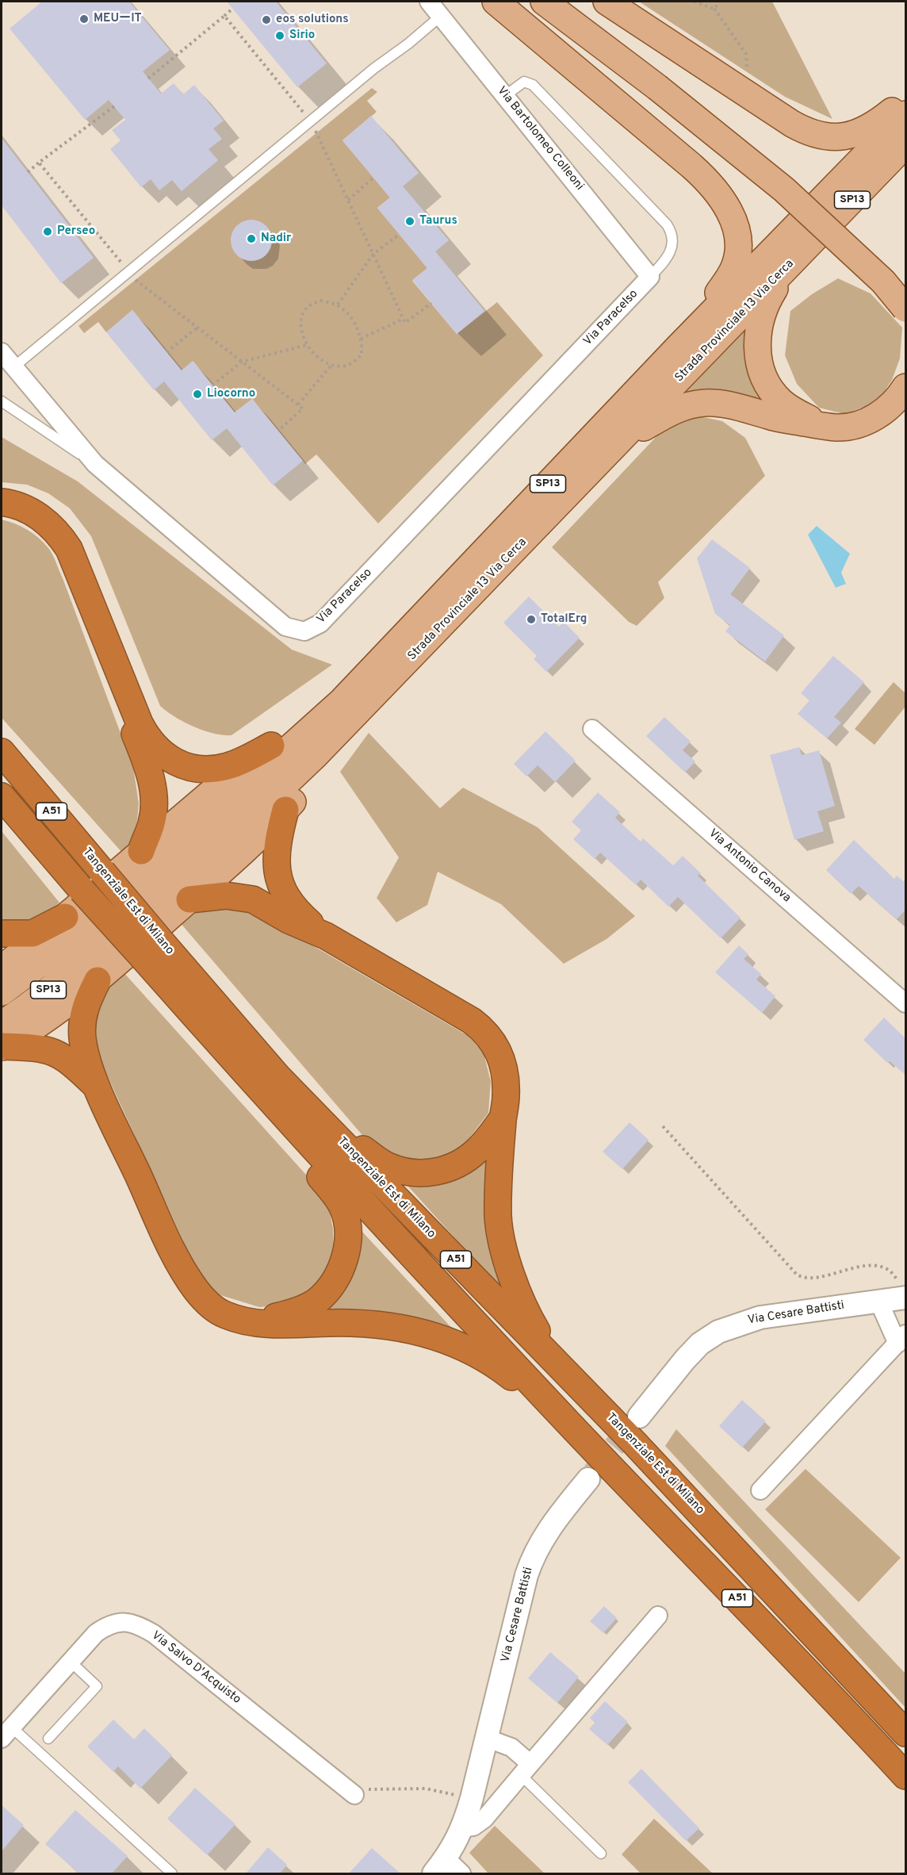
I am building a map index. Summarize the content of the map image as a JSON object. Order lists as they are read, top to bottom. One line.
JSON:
{"streets":{"highway":["A51","Tangenziale Est di Milano"],"main road":["SP13","Strada Provinciale 13 Via Cerca"],"street":["Via Bartolomeo Colleoni","Via Paracelso","Via Antonio Canova","Via Cesare Battisti","Via Salvo D'Acquisto"]},"crossings":[["Via Bartolomeo Colleoni","Via Paracelso"]],"places":["MEUーIT","eos solutions","Sirio","Taurus","Perseo","Nadir","Liocorno","TotalErg"]}
